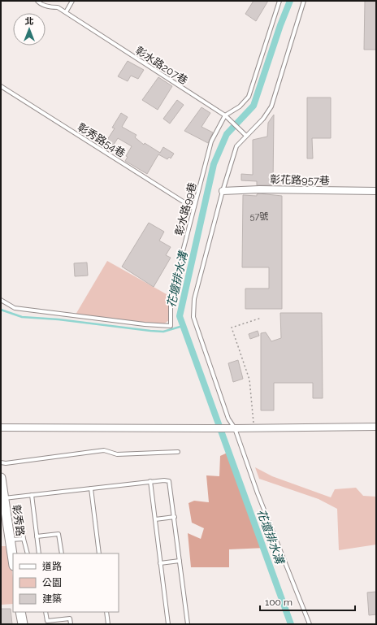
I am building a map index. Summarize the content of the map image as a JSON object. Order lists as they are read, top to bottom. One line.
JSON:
{"streets":{"street":["彰花路957巷","彰秀路"],"lane":["彰水路207巷","彰秀路54巷","彰水路99巷"]},"crossings":[["彰水路207巷","彰水路99巷"],["彰秀路54巷","彰水路99巷"]],"water":["花壇排水溝"],"house_numbers":["57號"],"legend":["道路","公園","建築"],"scale_bar":"100 m","north":"top"}
